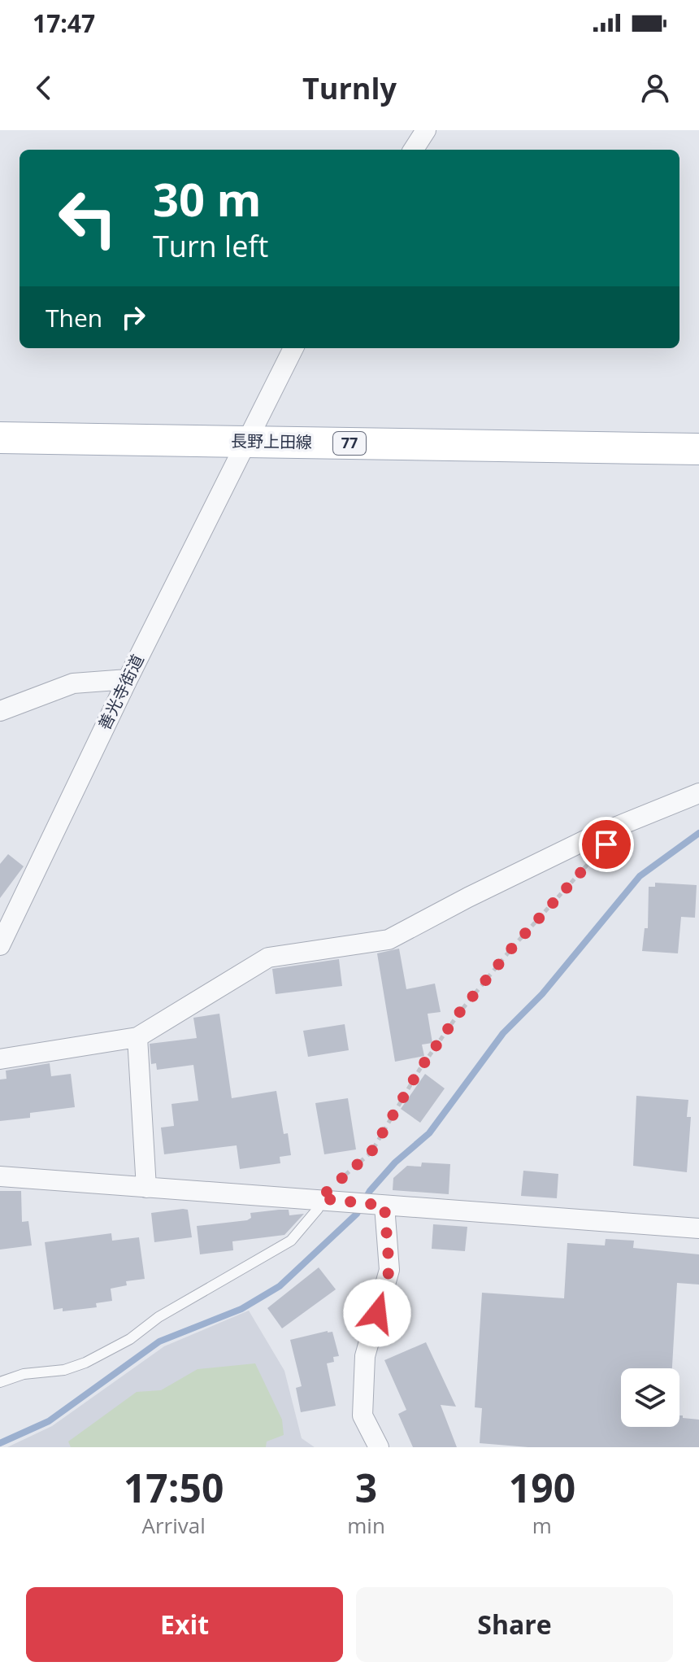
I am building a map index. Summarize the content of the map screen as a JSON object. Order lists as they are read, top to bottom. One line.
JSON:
{"streets":{"main road":["長野上田線","77"],"street":["善光寺街道"]},"crossings":[["長野上田線","善光寺街道"]],"page":{"status":"17:47","header":"Turnly","turn":["30 m","Turn left"],"then":"Then","eta":["17:50","Arrival","3","min","190","m"],"buttons":["Exit","Share"]}}
